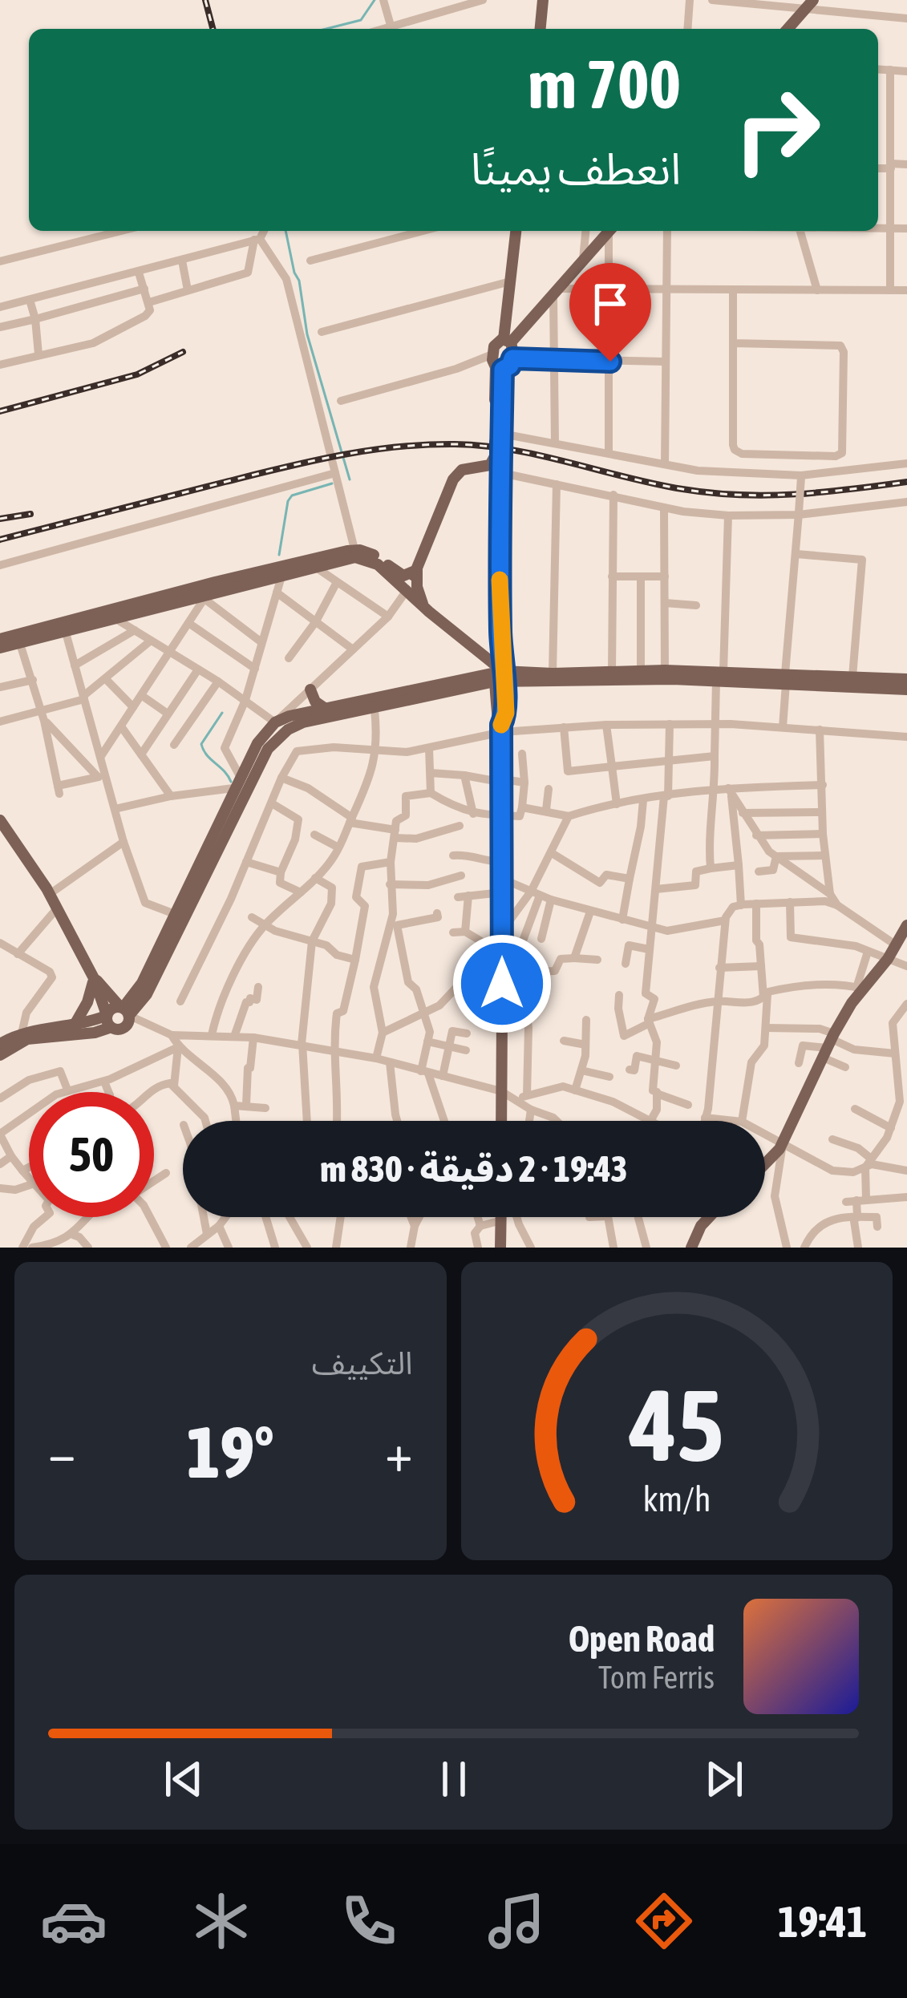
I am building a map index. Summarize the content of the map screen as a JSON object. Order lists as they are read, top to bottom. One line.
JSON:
{"page":{"turn":["700 m","انعطف يمينًا"],"limit":"50","trip":"19:43 · 2 دقيقة · 830 m","tile":"التكييف","heat":["−","19°","+"],"song":["Open Road","Tom Ferris"],"tabs":"19:41","gauge":["45","km/h"]}}
